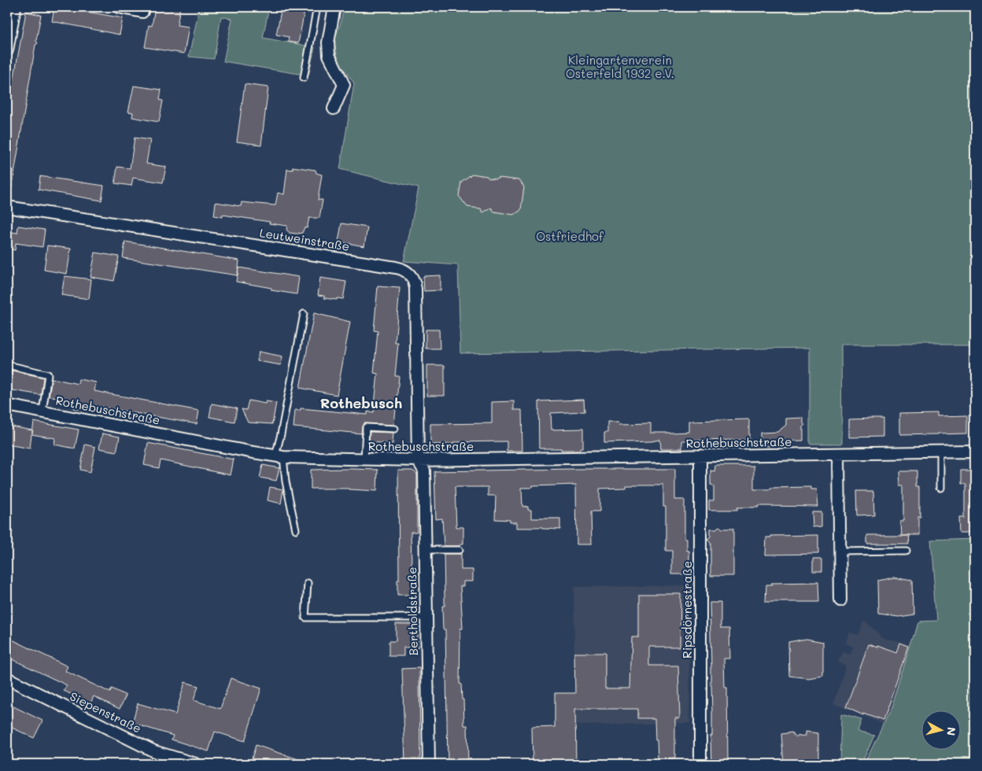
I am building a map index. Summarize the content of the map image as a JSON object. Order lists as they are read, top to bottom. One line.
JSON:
{"streets":{"street":["Leutweinstraße","Rothebuschstraße","Ripsdörnestraße","Bertholdstraße","Siepenstraße"]},"crossings":[["Leutweinstraße","Rothebuschstraße"],["Leutweinstraße","Bertholdstraße"],["Rothebuschstraße","Ripsdörnestraße"],["Rothebuschstraße","Bertholdstraße"]],"districts":["Rothebusch"],"parks":["Kleingartenverein Osterfeld 1932 e.V.","Ostfriedhof"],"north":"right"}
